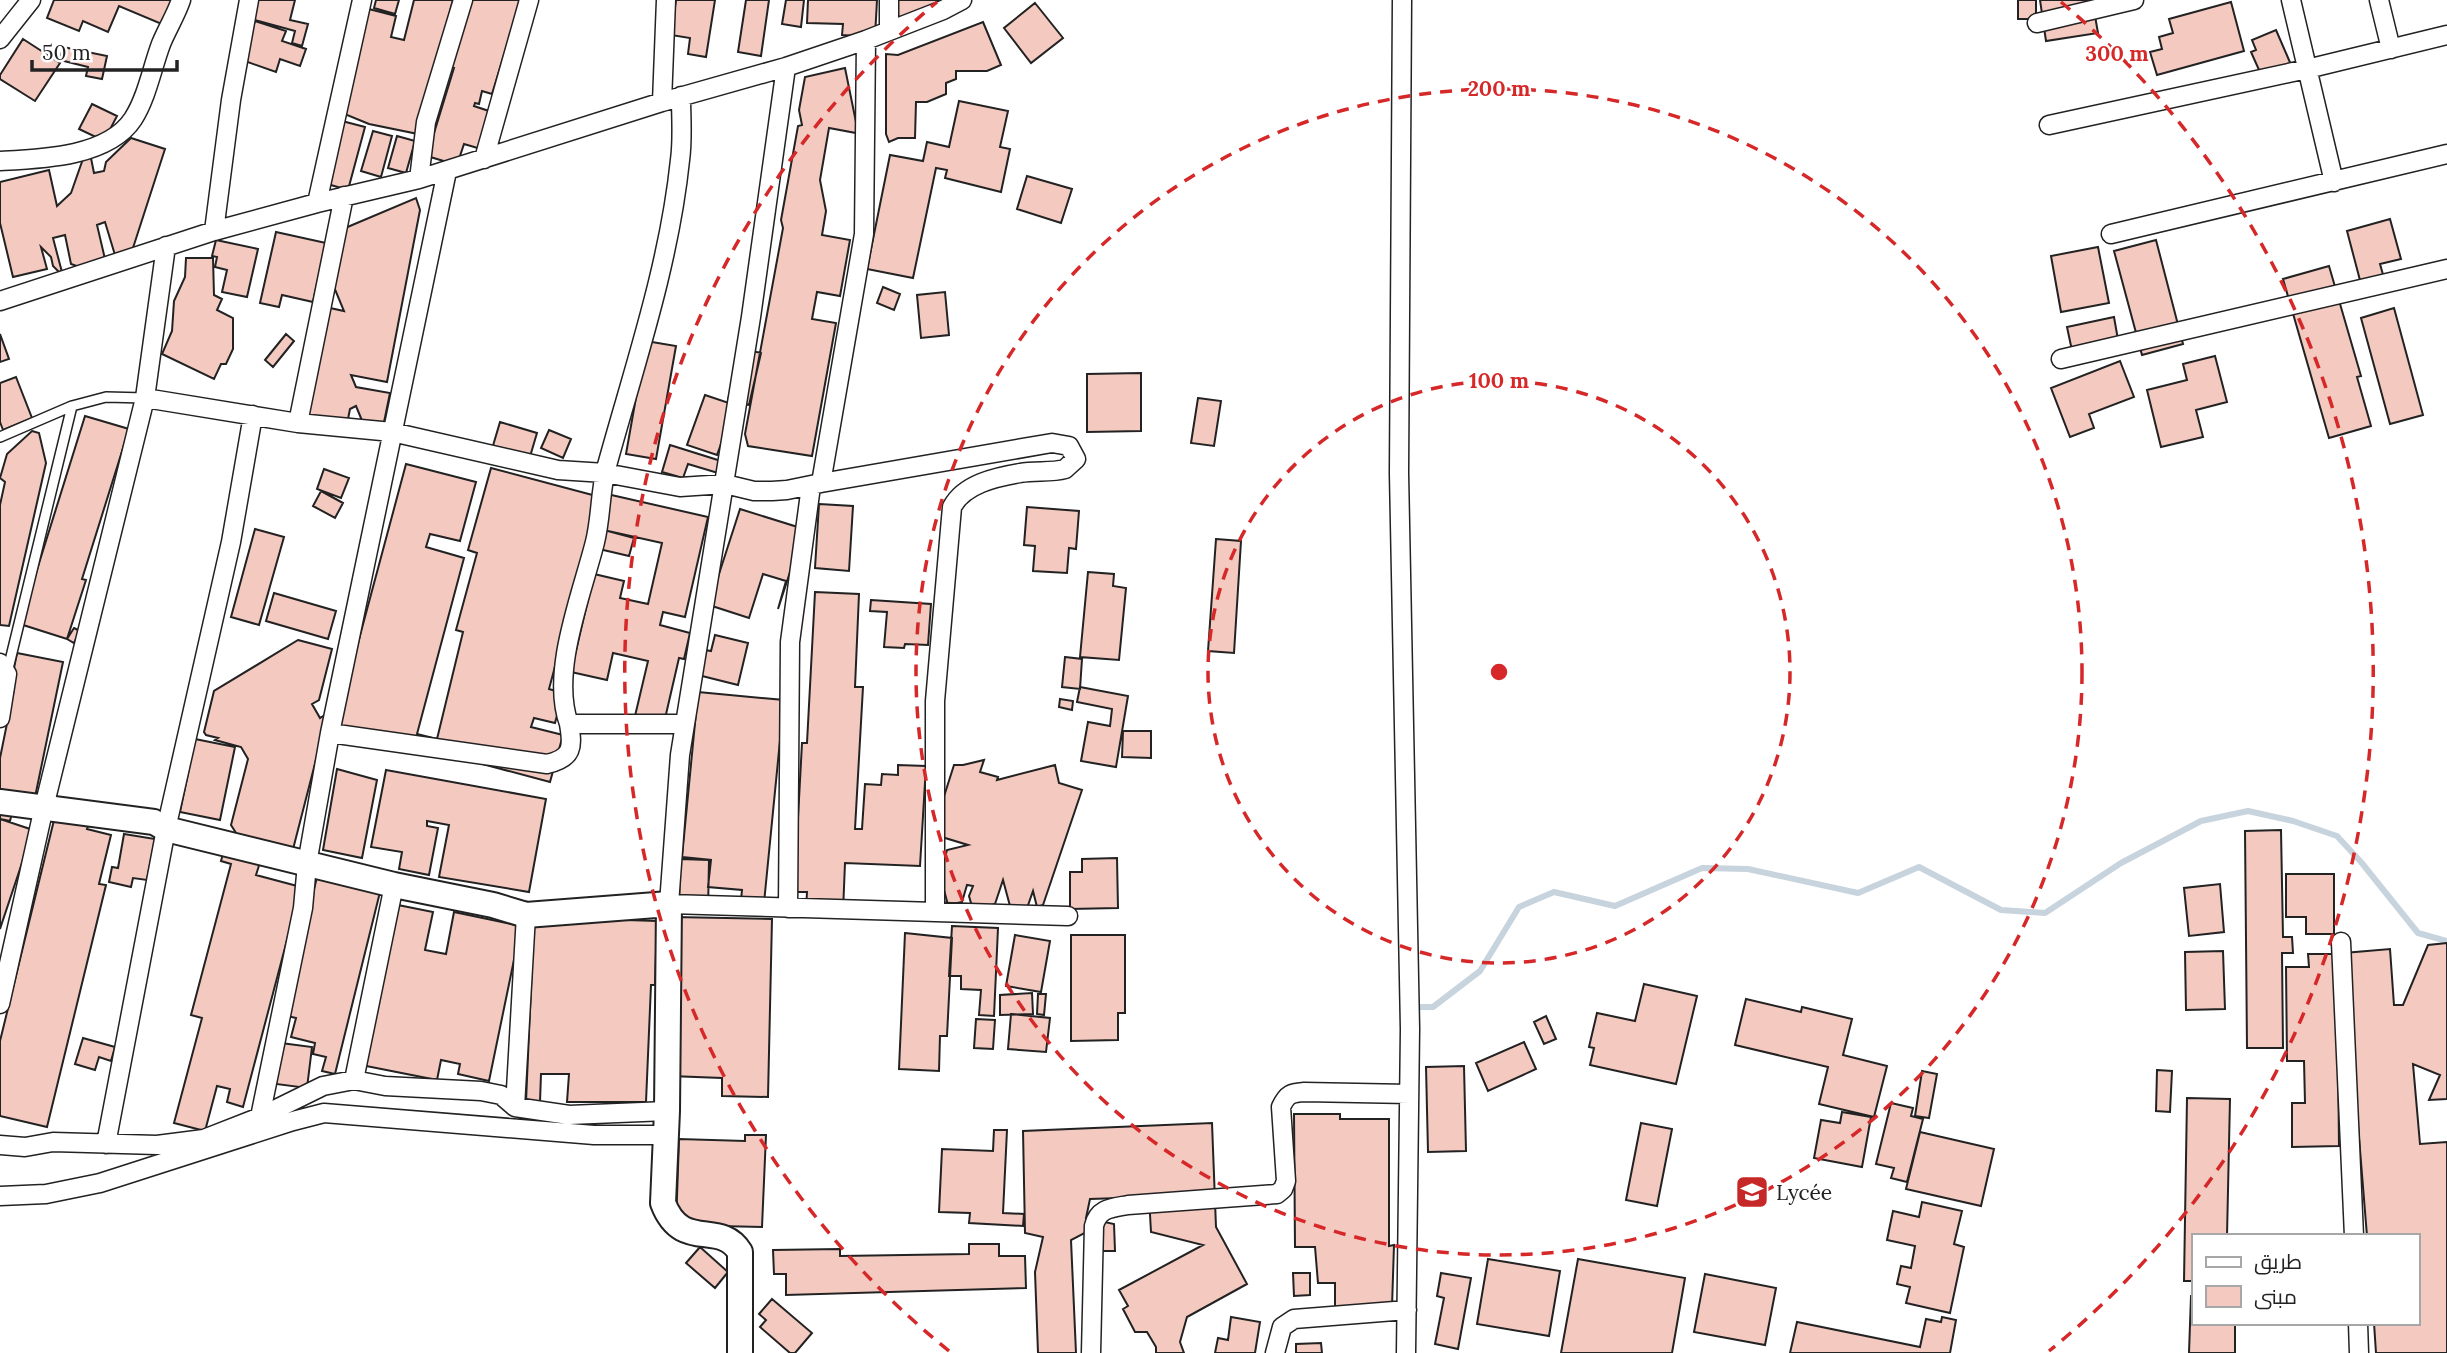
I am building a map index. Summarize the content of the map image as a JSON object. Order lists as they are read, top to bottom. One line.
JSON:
{"places":{"school or university":["Lycée"]},"legend":["طريق","مبنى"],"scale_bar":"50 m","rings":["300 m","200 m","100 m"]}
